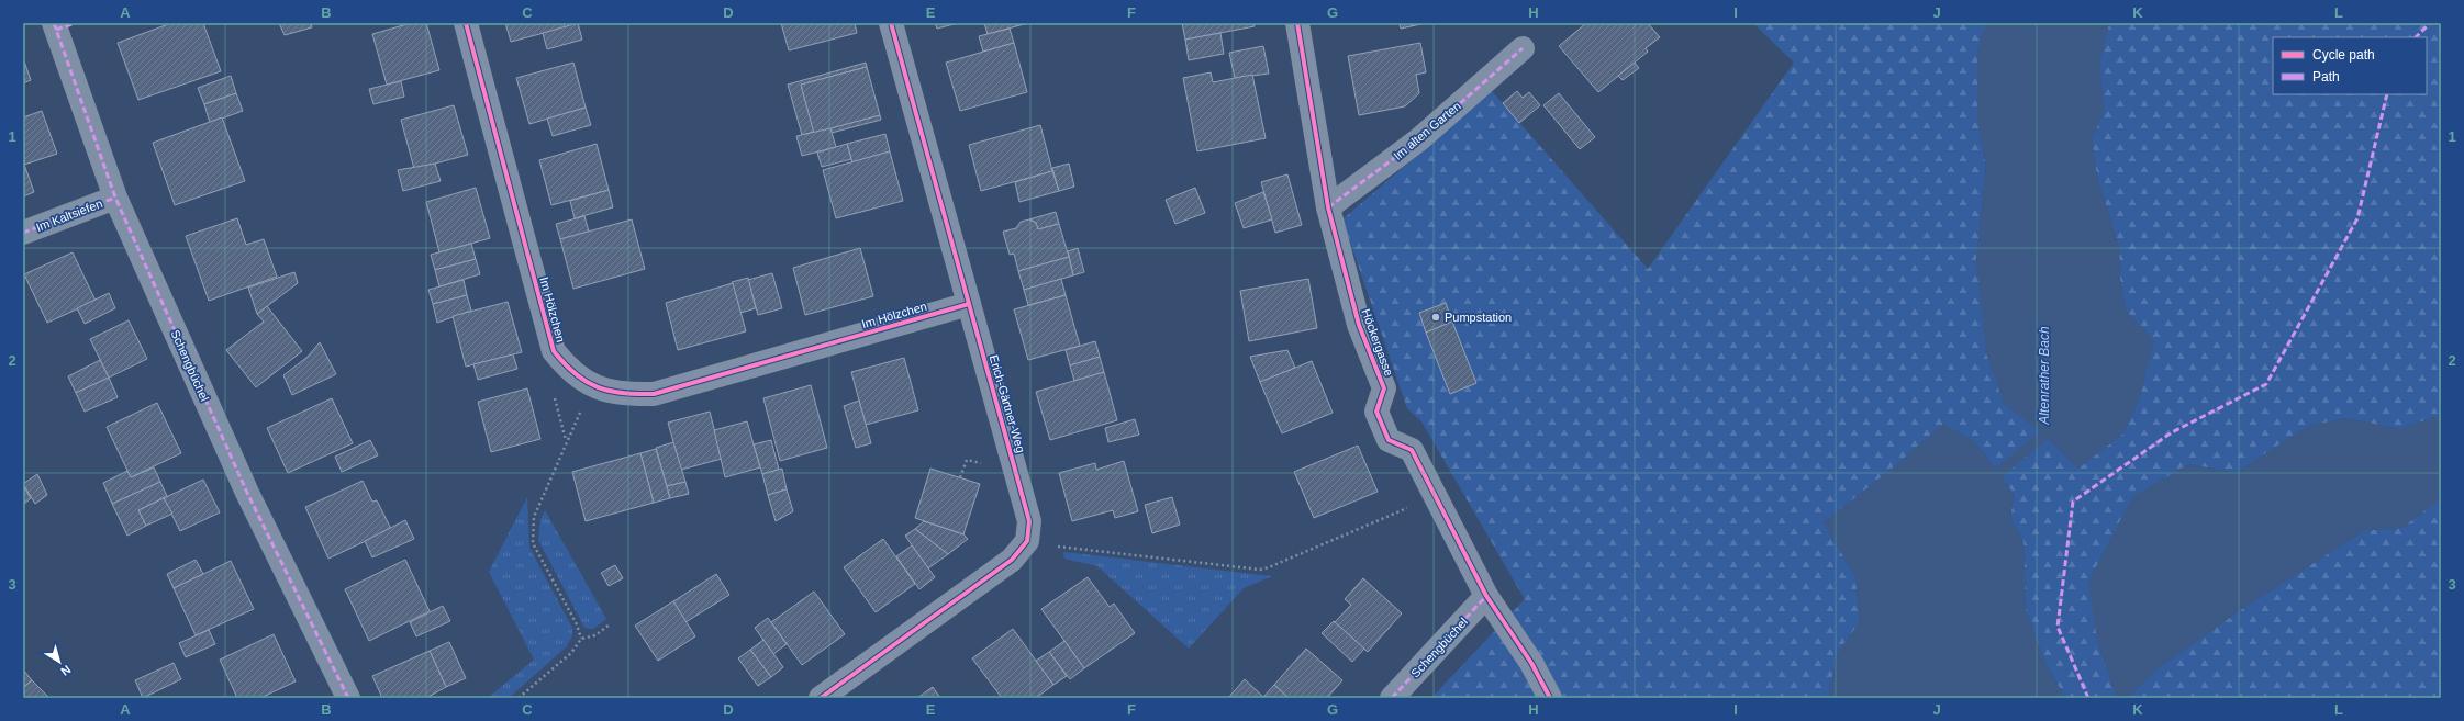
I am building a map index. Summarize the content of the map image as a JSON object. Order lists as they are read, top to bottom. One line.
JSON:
{"streets":{"street":["Im alten Garten","Im Kaltsiefen","Im Hölzchen","Höckergasse","Schengbüchel","Erich-Gärtner-Weg"]},"crossings":[["Im alten Garten","Höckergasse"],["Im Kaltsiefen","Schengbüchel"],["Im Hölzchen","Erich-Gärtner-Weg"],["Höckergasse","Schengbüchel"]],"water":["Altenrather Bach"],"places":["Pumpstation"],"legend":["Cycle path","Path"],"north":"bottom right","grid":{"columns":["A","B","C","D","E","F","G","H","I","J","K","L"],"rows":["1","2","3"]}}
